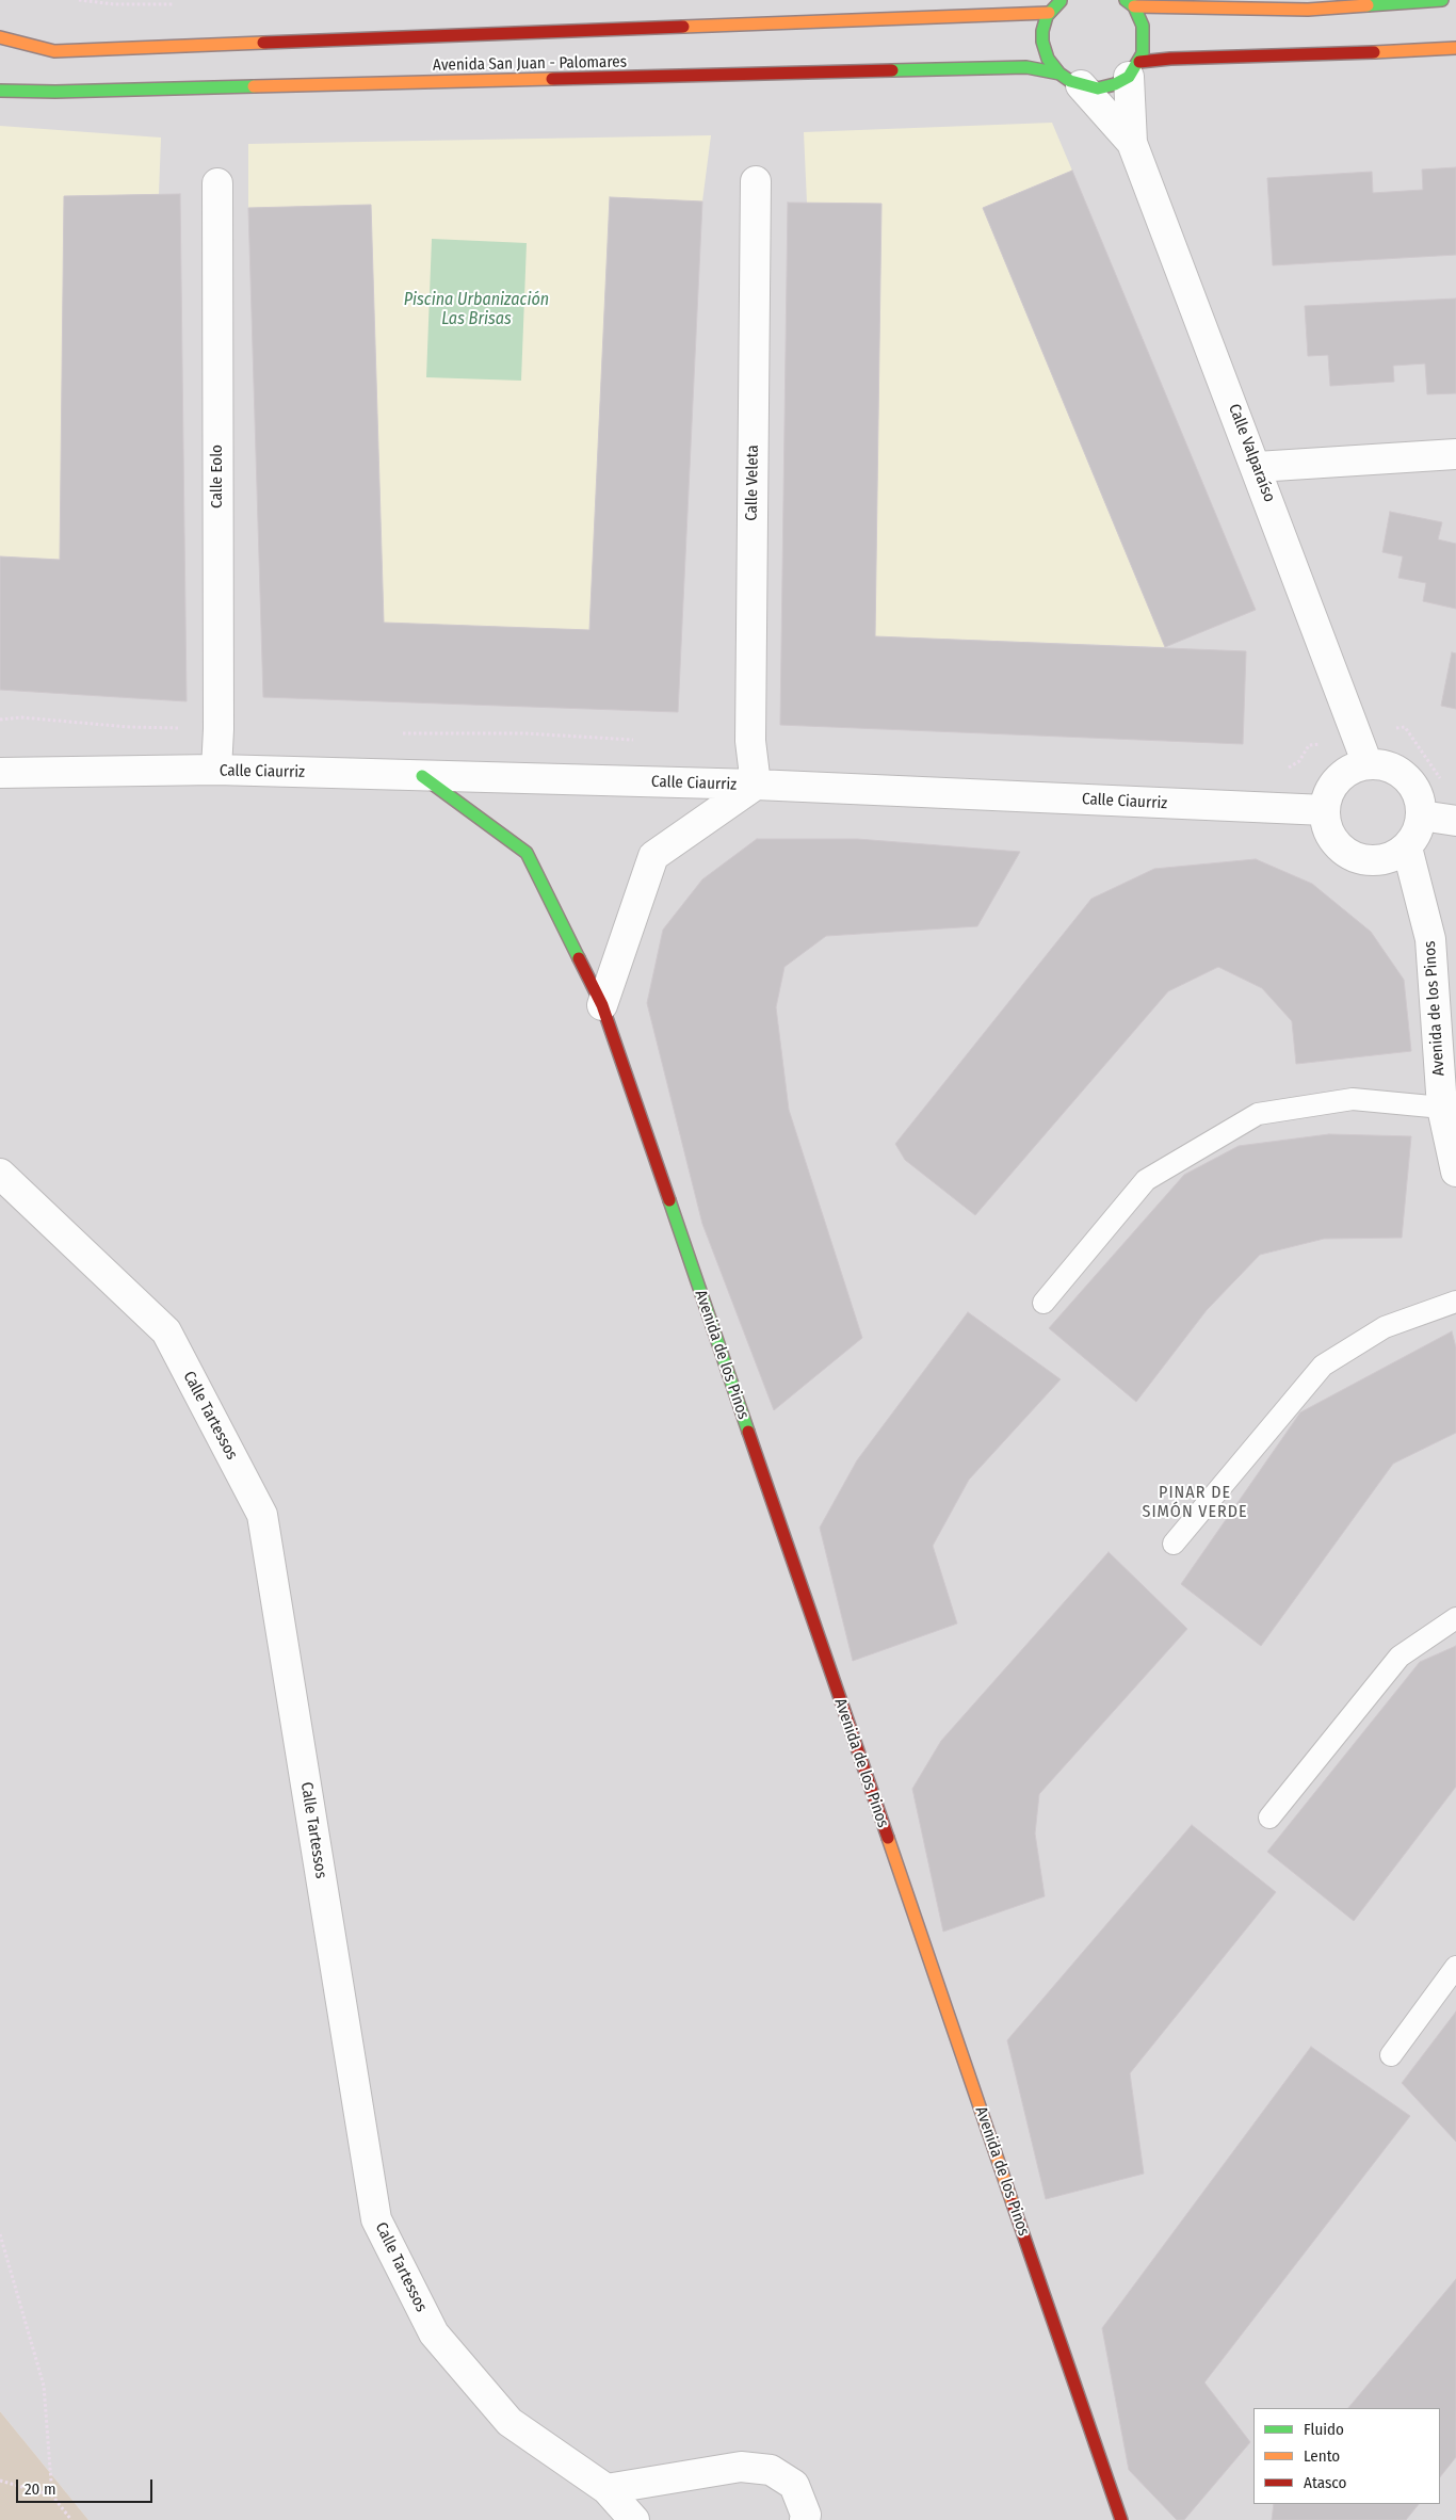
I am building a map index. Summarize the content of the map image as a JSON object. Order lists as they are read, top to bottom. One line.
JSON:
{"streets":{"street":["Avenida San Juan - Palomares","Calle Valparaíso","Calle Eolo","Calle Veleta","Calle Ciaurriz","Avenida de los Pinos","Calle Tartessos"]},"crossings":[["Avenida San Juan - Palomares","Calle Valparaíso"],["Calle Valparaíso","Calle Ciaurriz"],["Calle Valparaíso","Avenida de los Pinos"],["Calle Eolo","Calle Ciaurriz"],["Calle Veleta","Calle Ciaurriz"],["Calle Ciaurriz","Avenida de los Pinos"]],"districts":["PINAR DE SIMÓN VERDE"],"water":["Piscina Urbanización Las Brisas"],"legend":["Fluido","Lento","Atasco"],"scale_bar":"20 m"}
